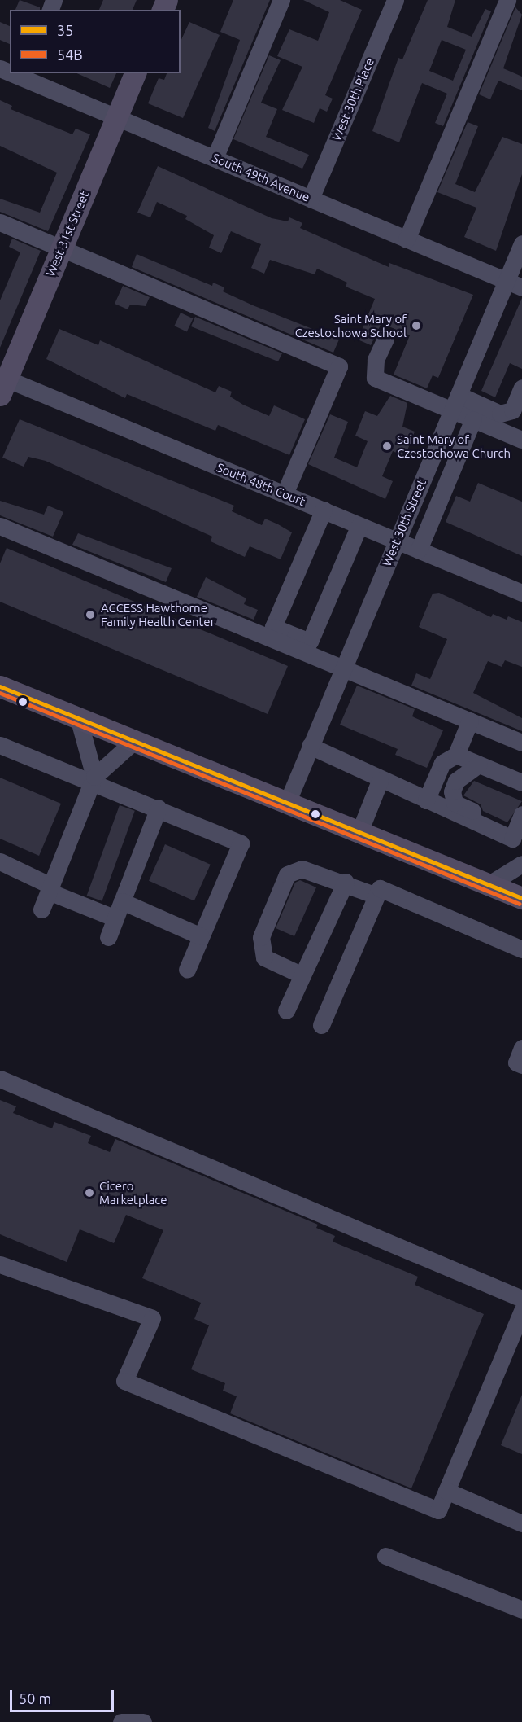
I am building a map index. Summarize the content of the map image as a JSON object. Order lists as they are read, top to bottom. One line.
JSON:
{"streets":{"main road":["West 31st Street"],"street":["West 30th Place","South 49th Avenue","South 48th Court","West 30th Street"]},"crossings":[["West 30th Place","South 49th Avenue"],["South 49th Avenue","West 31st Street"],["South 49th Avenue","West 30th Street"],["West 31st Street","South 48th Court"],["South 48th Court","West 30th Street"]],"places":["Saint Mary of Czestochowa School","Saint Mary of Czestochowa Church","ACCESS Hawthorne Family Health Center","Cicero Marketplace"],"lines":["transit line 35","transit line 54B"],"legend":["35","54B"],"scale_bar":"50 m"}
